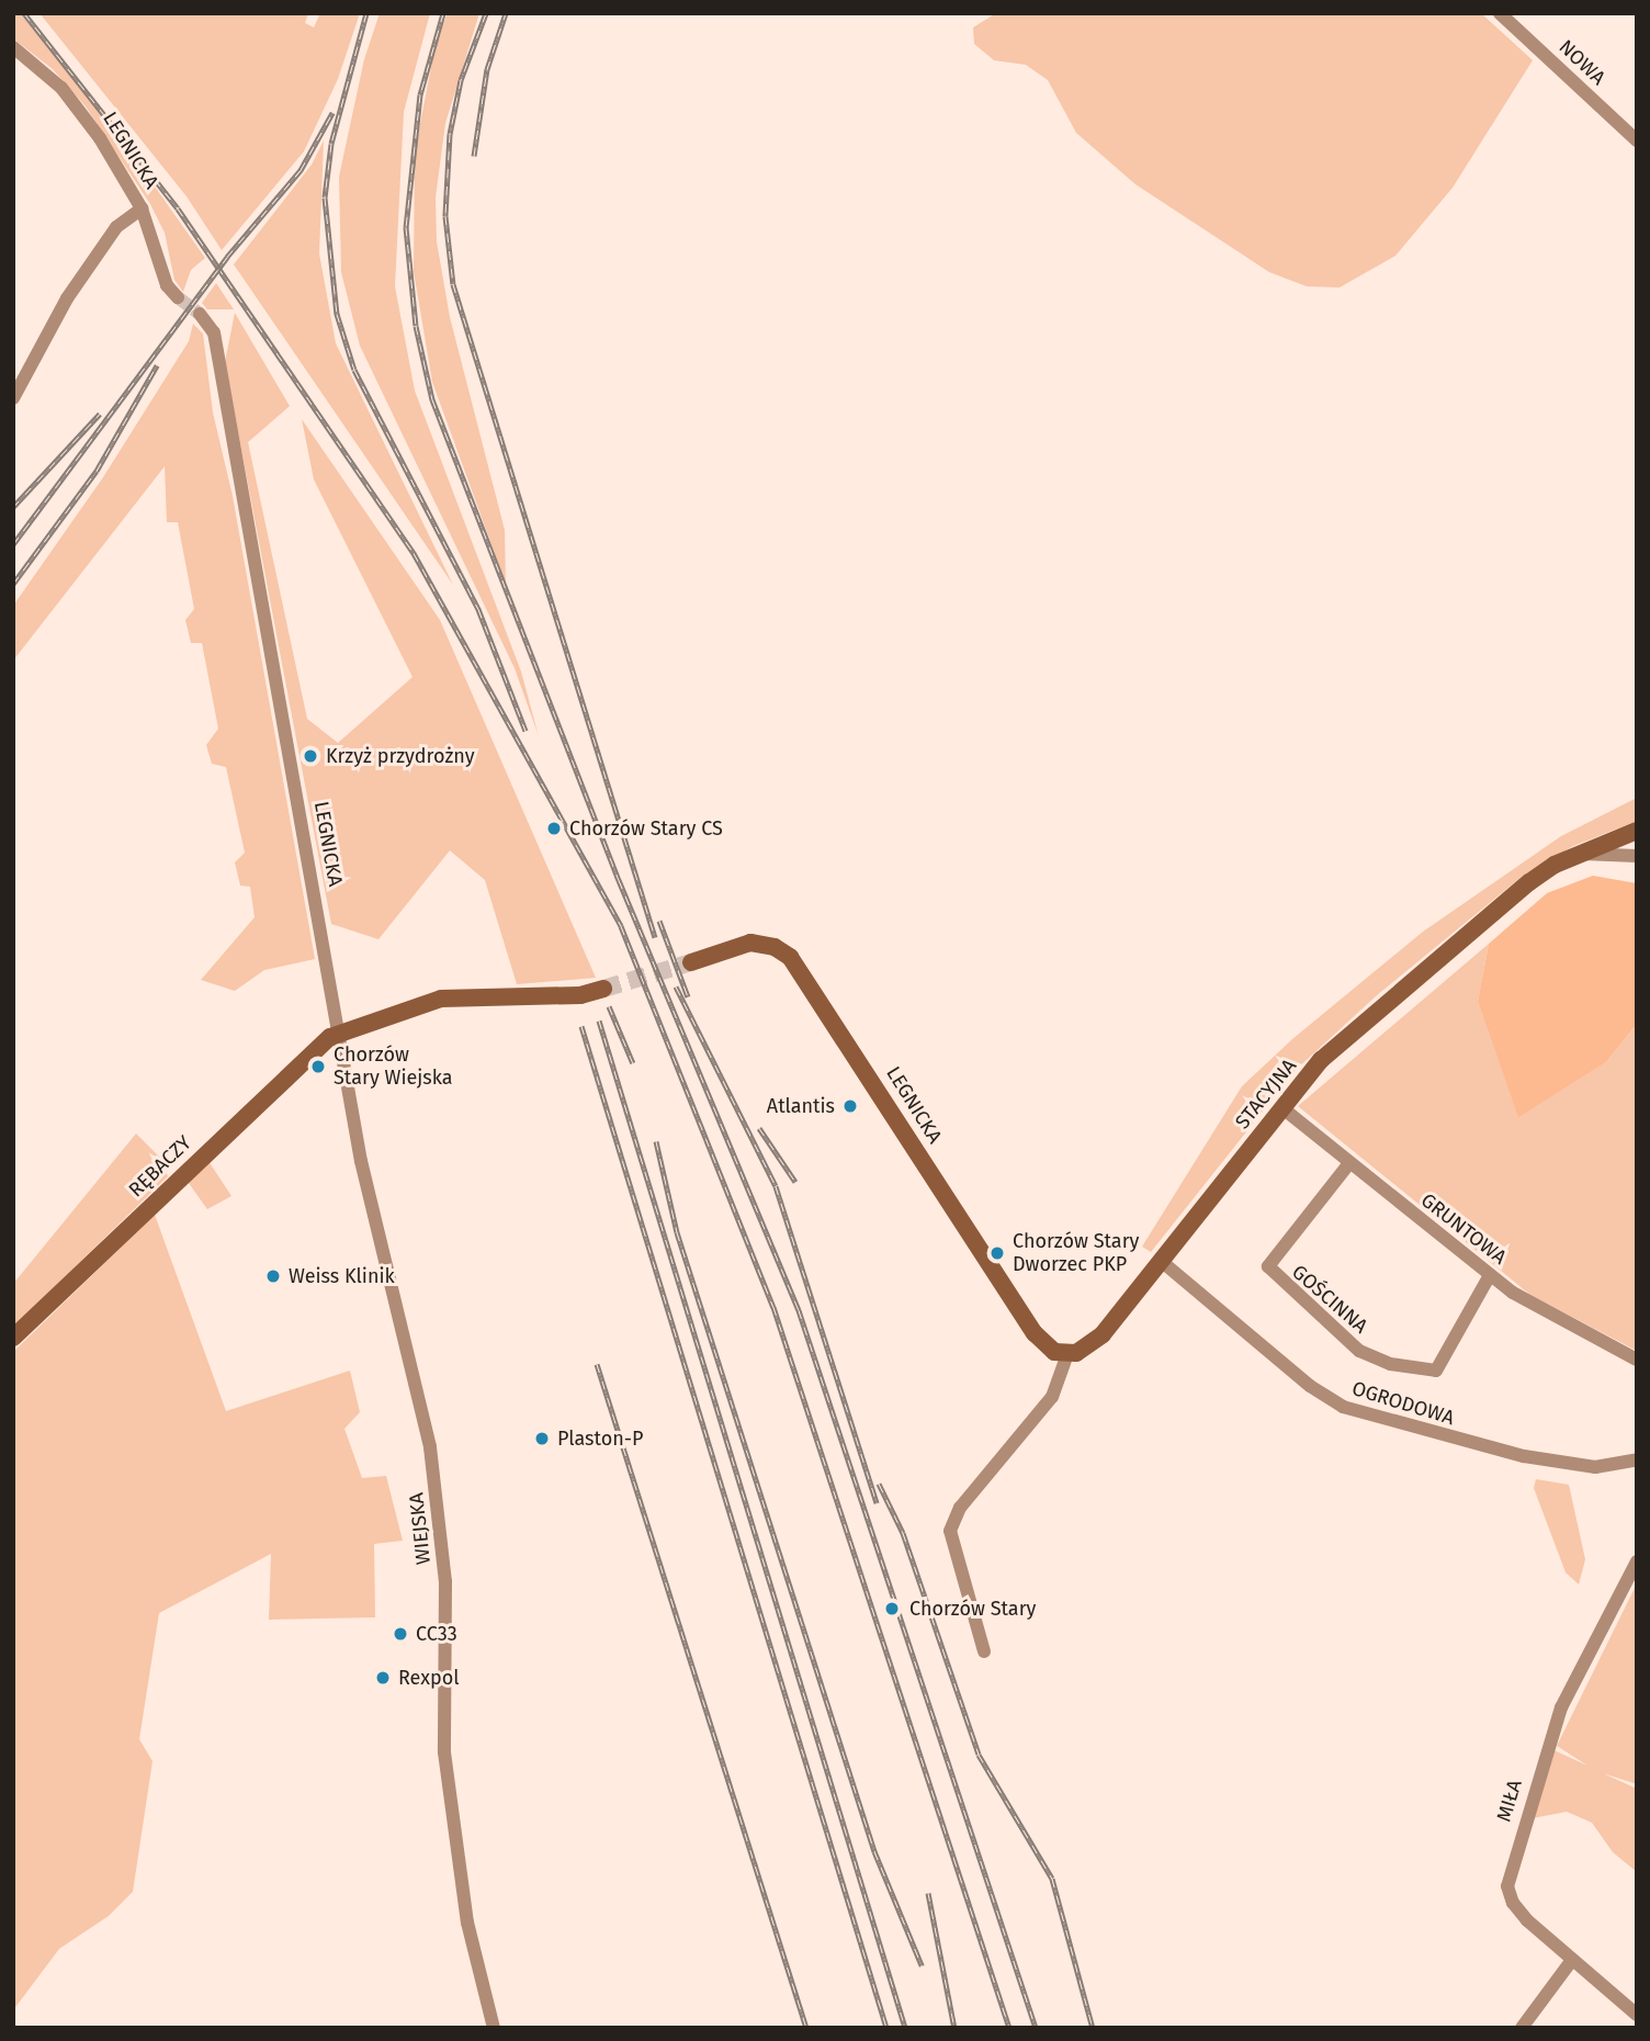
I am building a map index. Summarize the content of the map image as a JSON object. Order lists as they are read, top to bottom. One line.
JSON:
{"streets":{"street":["NOWA","LEGNICKA","STACYJNA","RĘBACZY","GRUNTOWA","GOŚCINNA","OGRODOWA","WIEJSKA","MIŁA"]},"crossings":[["LEGNICKA","STACYJNA"],["LEGNICKA","RĘBACZY"],["LEGNICKA","WIEJSKA"],["STACYJNA","GRUNTOWA"],["STACYJNA","OGRODOWA"],["RĘBACZY","WIEJSKA"],["GRUNTOWA","GOŚCINNA"]],"places":["Krzyż przydrożny","Chorzów Stary CS","Chorzów Stary Wiejska","Atlantis","Chorzów Stary Dworzec PKP","Weiss Klinik","Plaston-P","Chorzów Stary","CC33","Rexpol"]}
